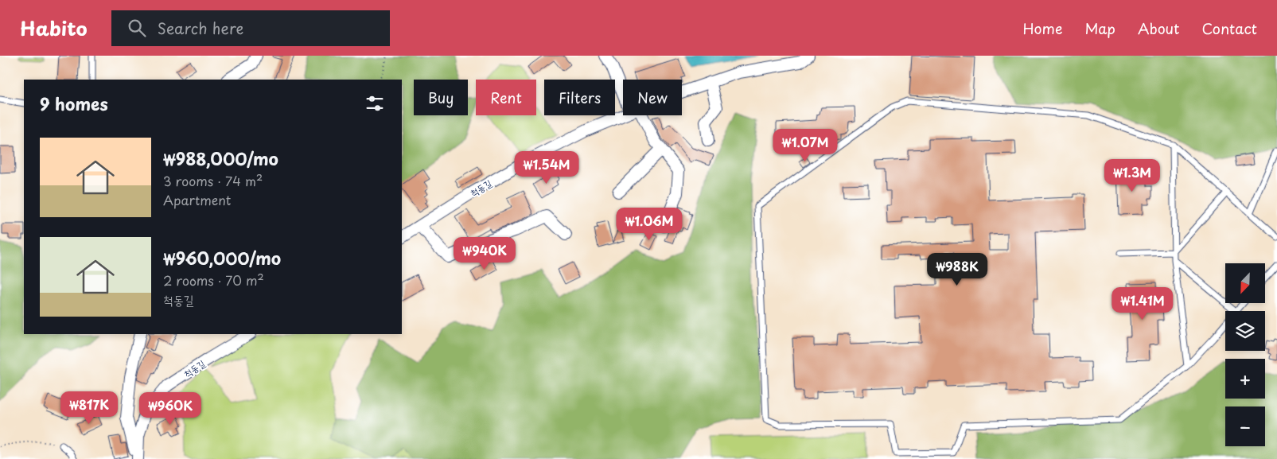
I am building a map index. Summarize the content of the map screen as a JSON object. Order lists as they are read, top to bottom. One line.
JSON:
{"streets":{"street":["척동길"]},"north":"bottom left","page":{"header":"Habito","search":"Search here","nav":["Home","Map","About","Contact"],"chip":["Buy","Rent","Filters","New"],"heading":"9 homes","list":[{"name":"₩988,000/mo","note":"3 rooms · 74 m² · Apartment"},{"name":"₩960,000/mo","note":"2 rooms · 70 m² · 척동길"}],"price":["₩1.07M","₩1.54M","₩1.3M","₩1.06M","₩940K","₩988K","₩1.41M","₩817K","₩960K"],"map_buttons":["+","−"]}}
